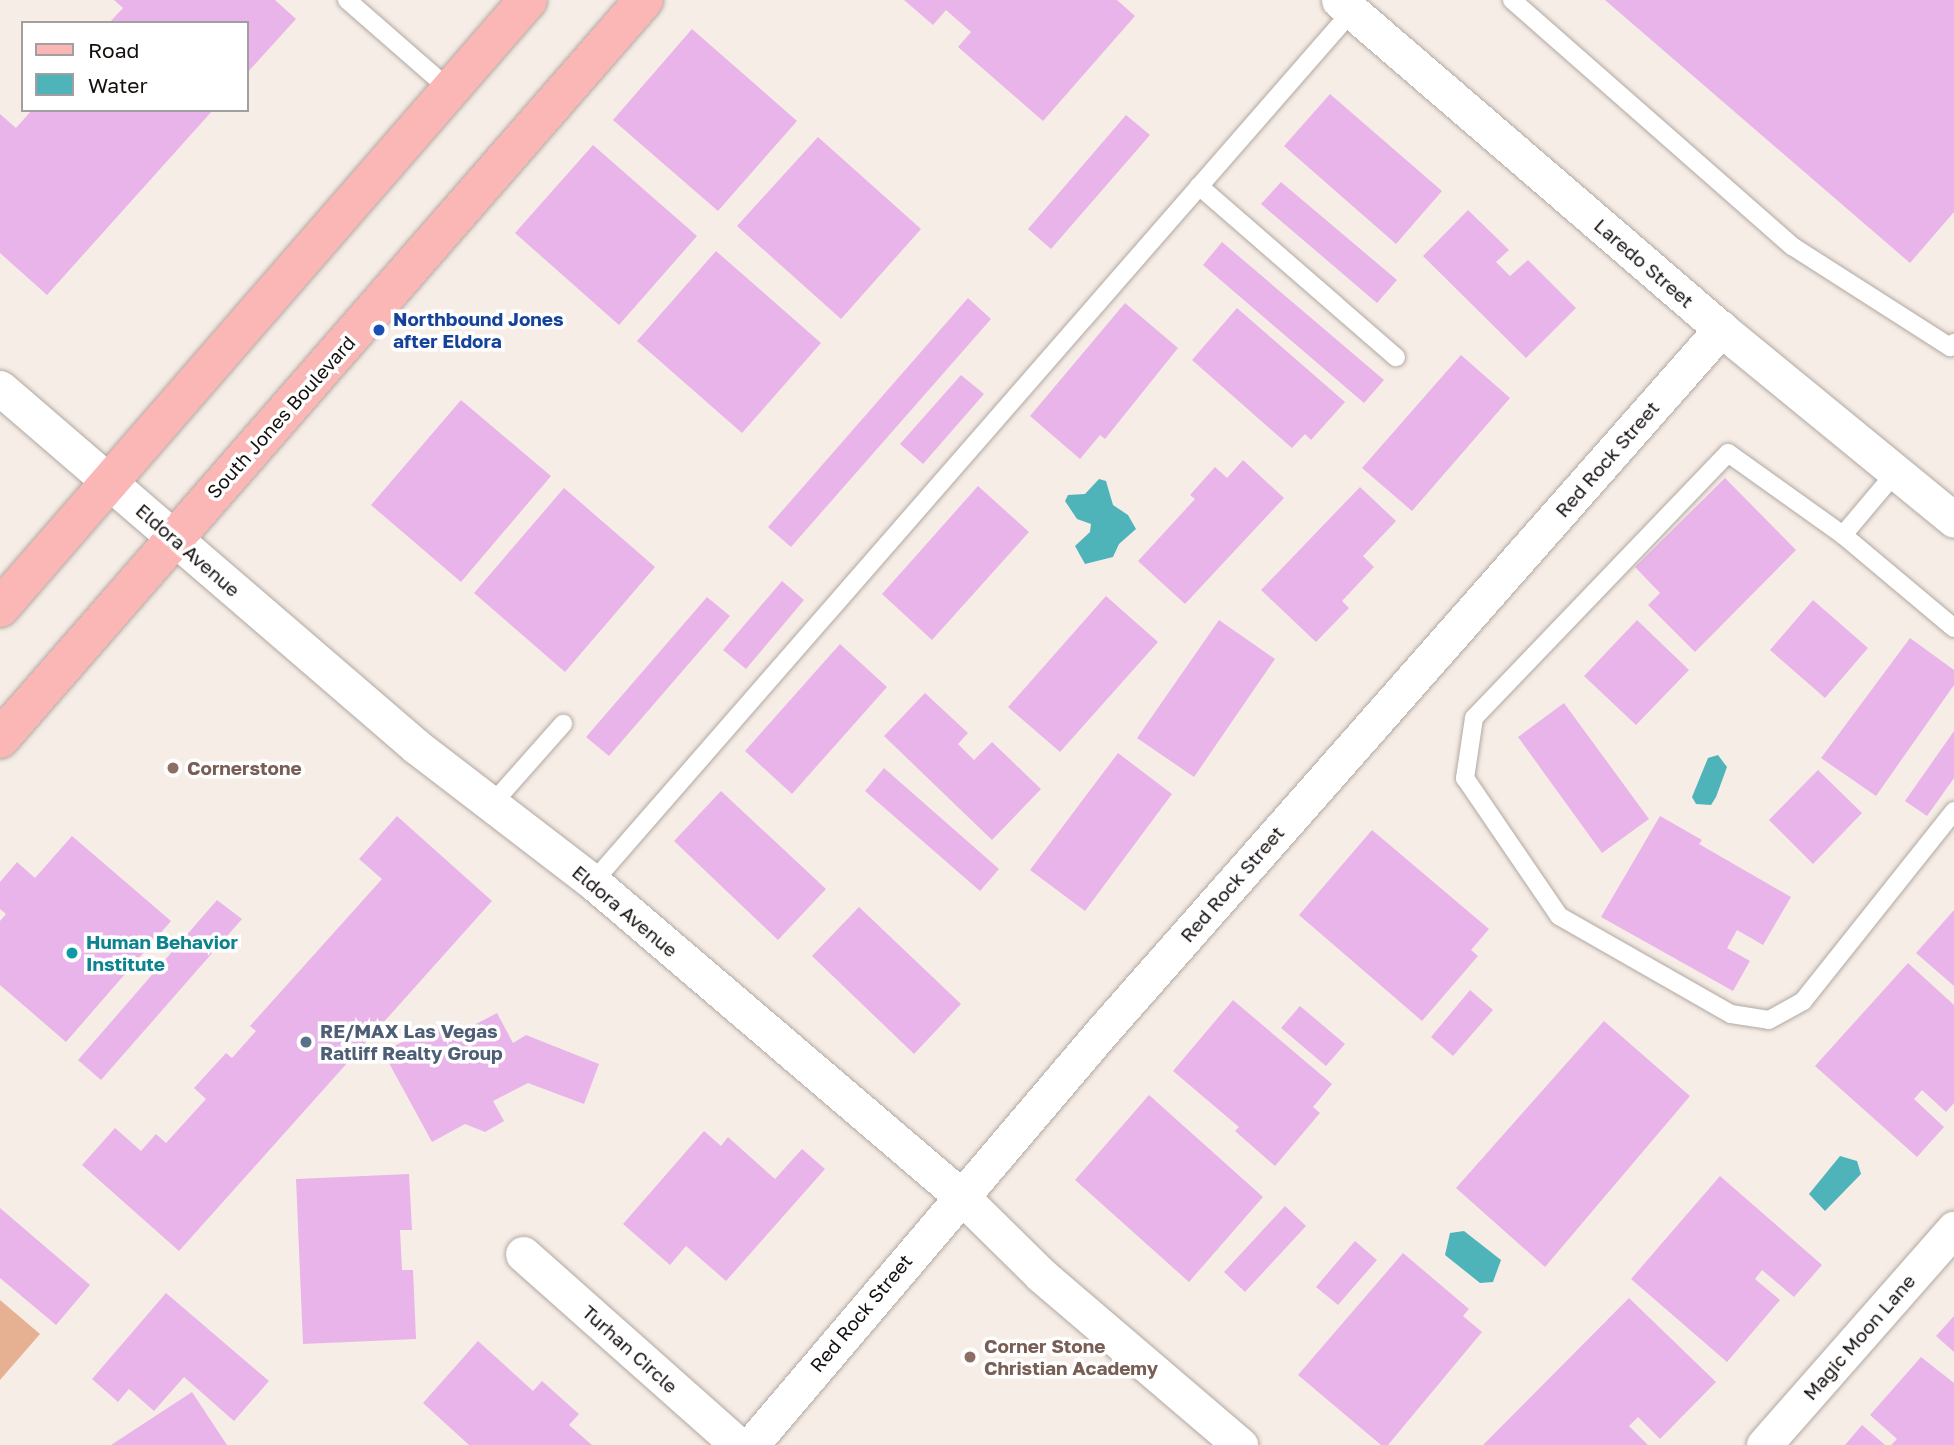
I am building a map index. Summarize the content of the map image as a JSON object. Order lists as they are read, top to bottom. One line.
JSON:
{"streets":{"main road":["South Jones Boulevard"],"street":["Laredo Street","Red Rock Street","Eldora Avenue","Magic Moon Lane","Turhan Circle"]},"crossings":[["Laredo Street","Red Rock Street"],["South Jones Boulevard","Eldora Avenue"],["Red Rock Street","Eldora Avenue"]],"places":["Northbound Jones after Eldora","Cornerstone","Human Behavior Institute","RE/MAX Las Vegas Ratliff Realty Group","Corner Stone Christian Academy"],"legend":["Road","Water"]}
